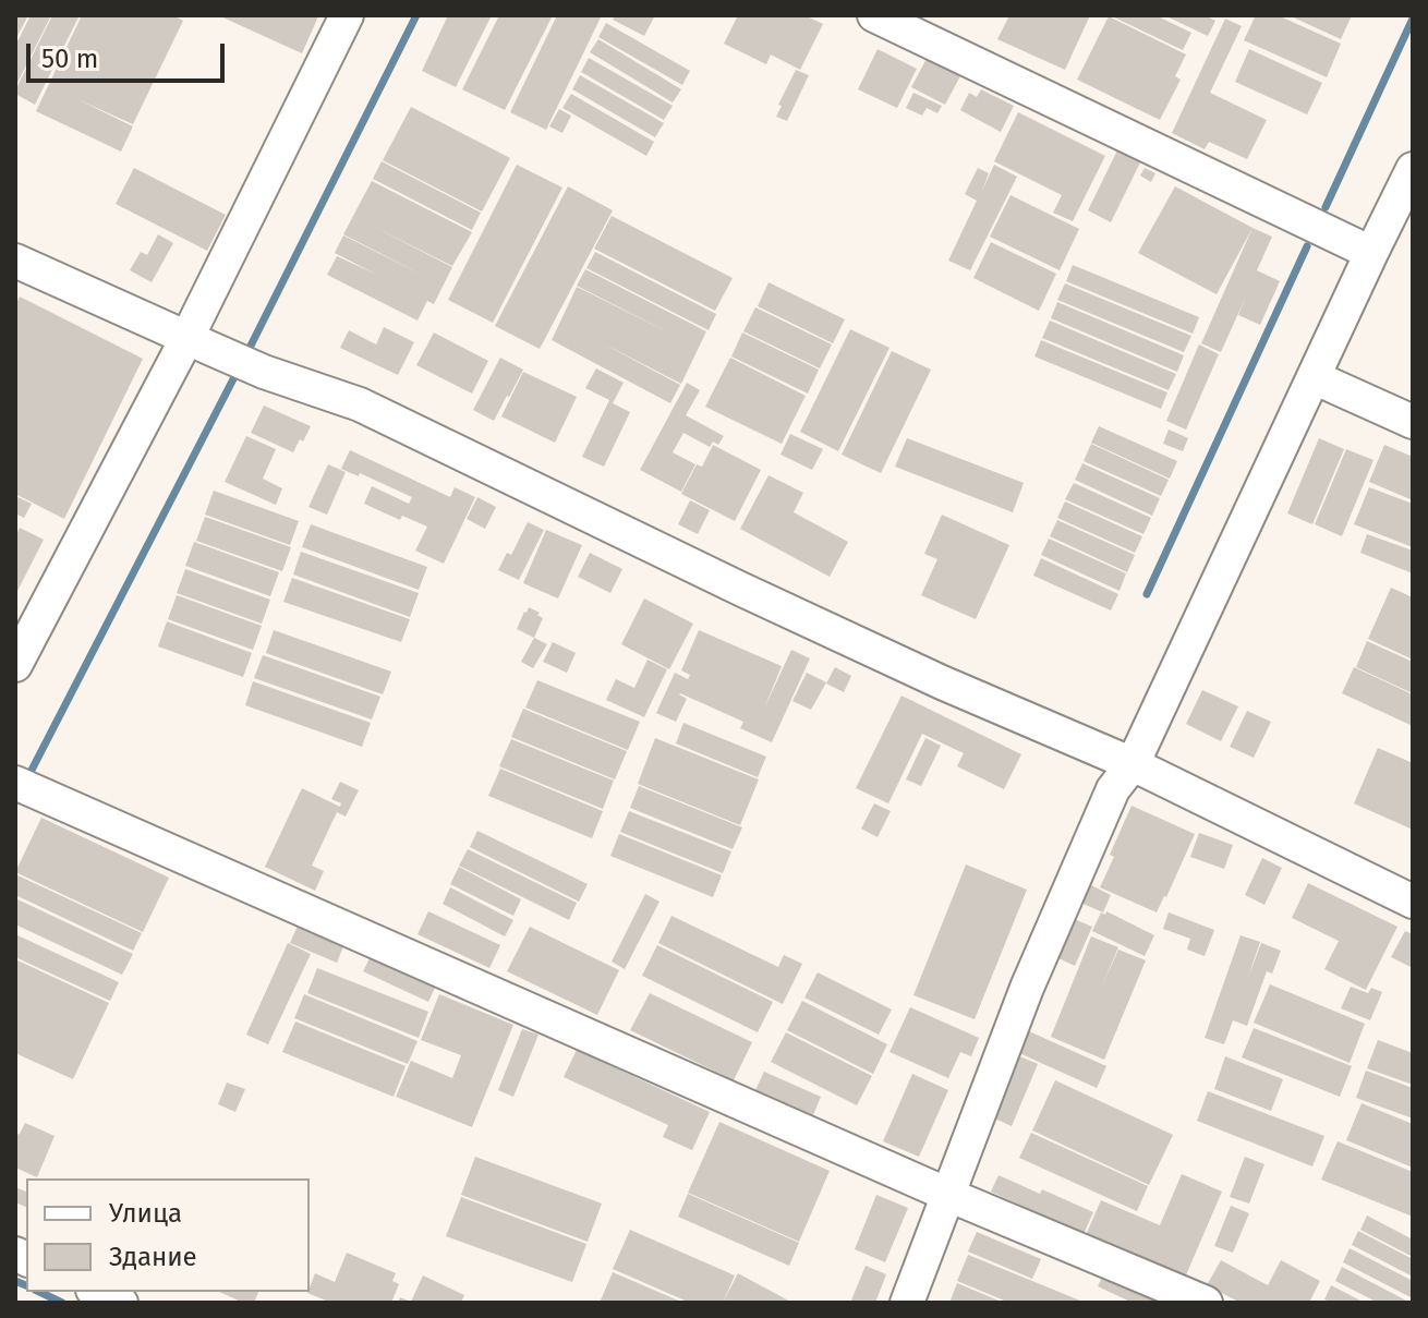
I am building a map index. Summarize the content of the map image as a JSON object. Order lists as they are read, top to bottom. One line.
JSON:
{"legend":["Улица","Здание"],"scale_bar":"50 m"}
